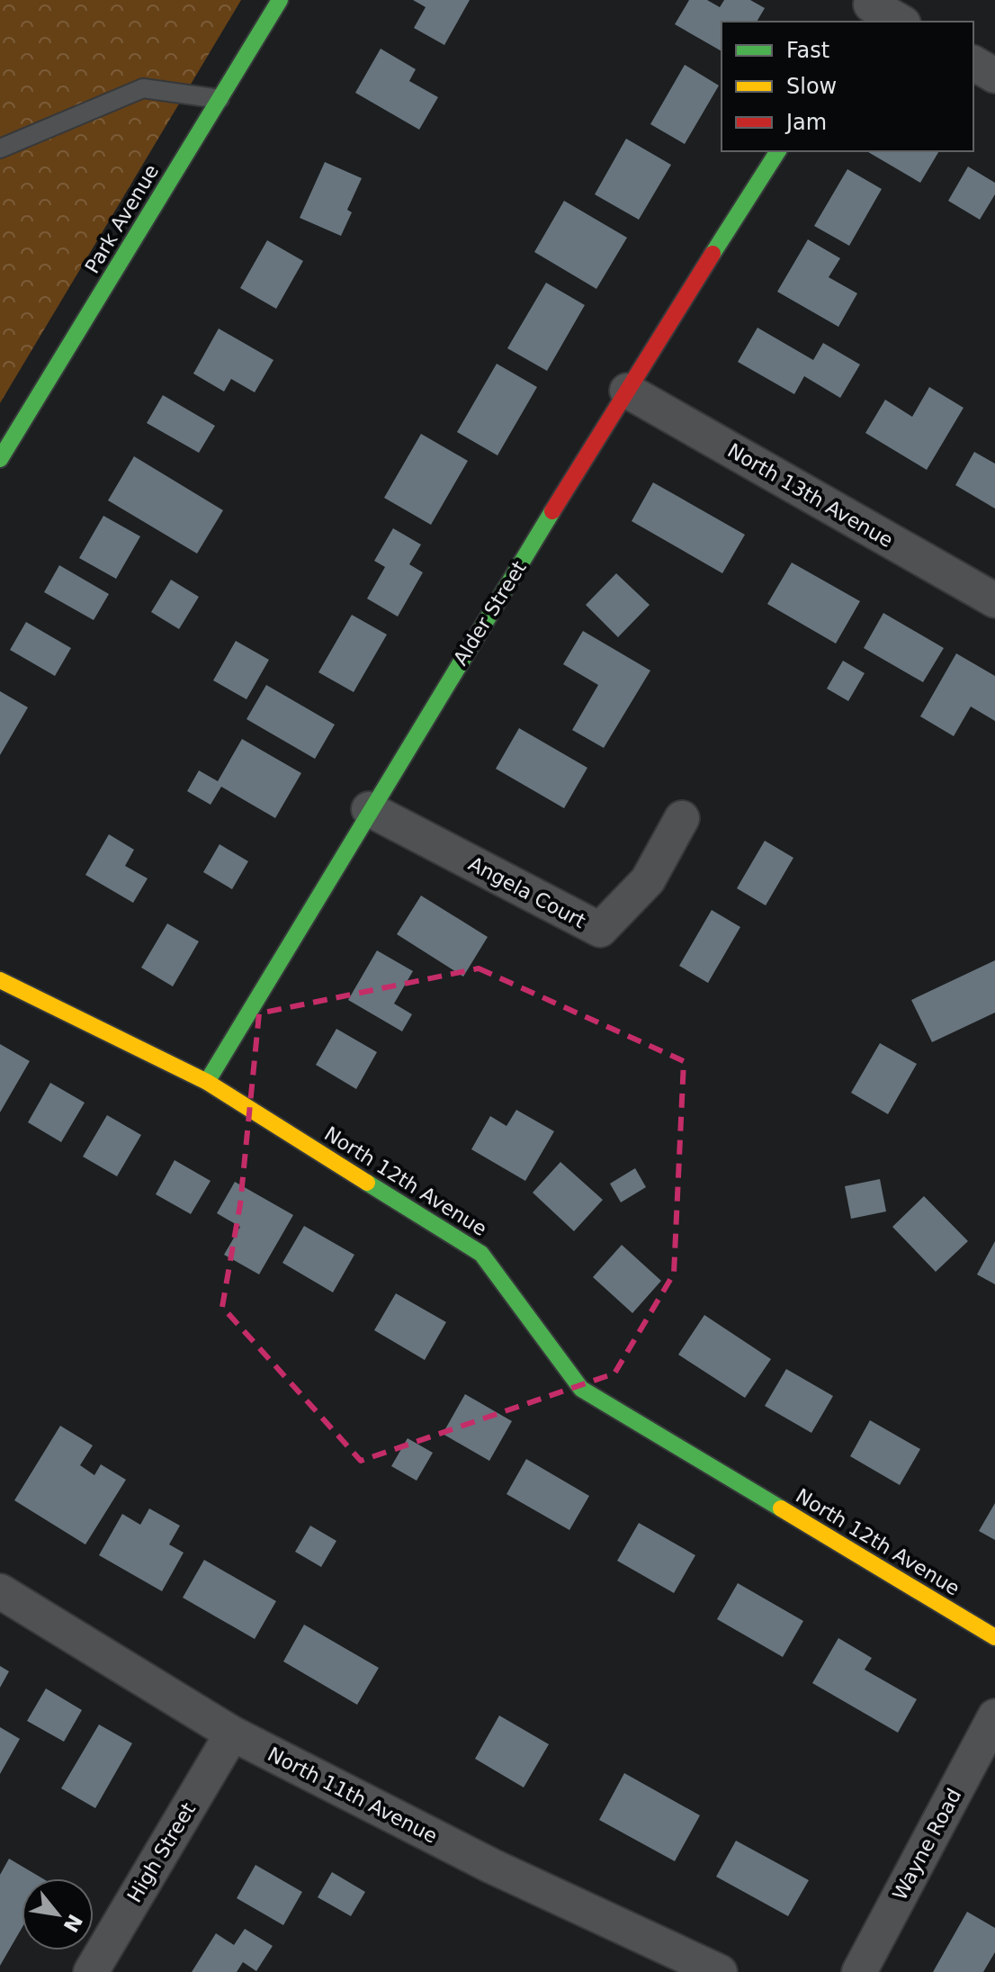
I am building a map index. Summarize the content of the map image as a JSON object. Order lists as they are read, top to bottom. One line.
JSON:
{"streets":{"street":["Park Avenue","North 13th Avenue","Alder Street","Angela Court","North 12th Avenue","North 11th Avenue","Wayne Road","High Street"]},"crossings":[["North 13th Avenue","Alder Street"],["Alder Street","Angela Court"],["Alder Street","North 12th Avenue"],["North 11th Avenue","High Street"]],"legend":["Fast","Slow","Jam"],"north":"bottom right"}
